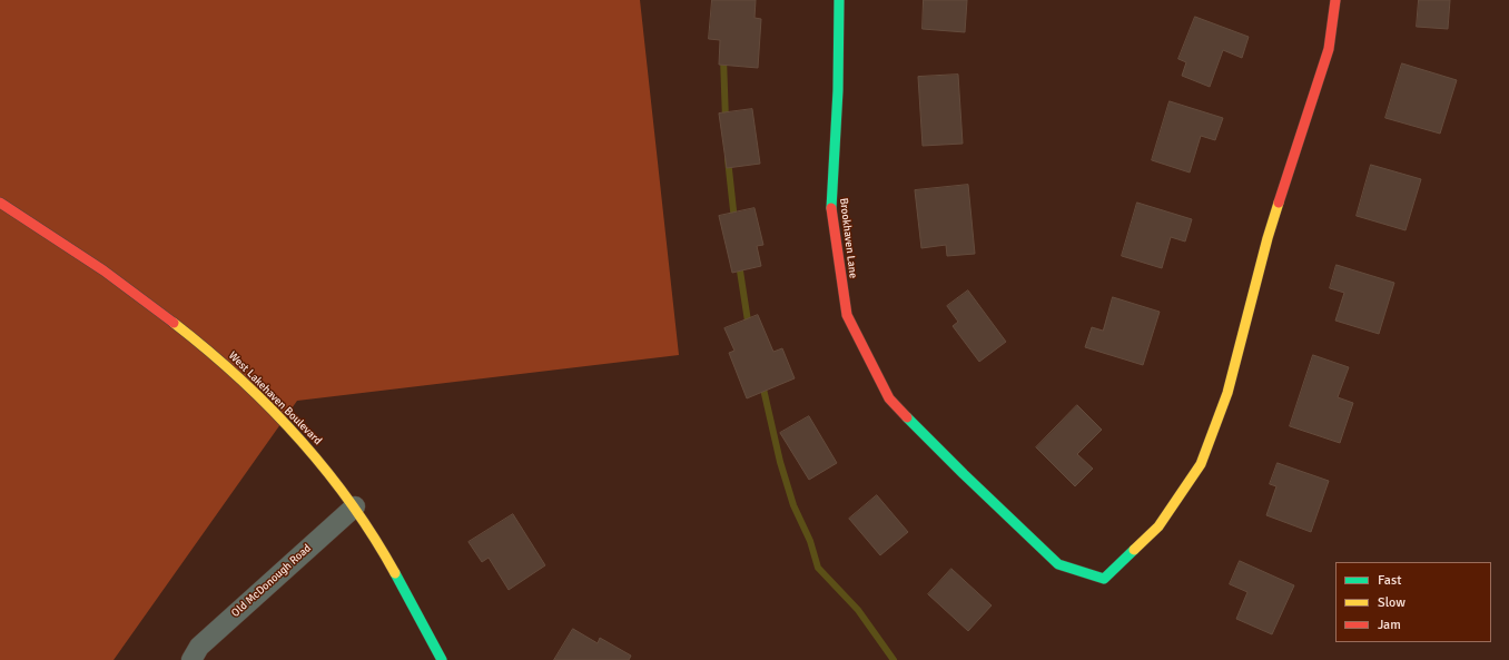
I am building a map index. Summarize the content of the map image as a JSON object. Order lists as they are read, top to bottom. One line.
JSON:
{"streets":{"street":["Brookhaven Lane","West Lakehaven Boulevard","Old McDonough Road"]},"crossings":[["West Lakehaven Boulevard","Old McDonough Road"]],"legend":["Fast","Slow","Jam"]}
